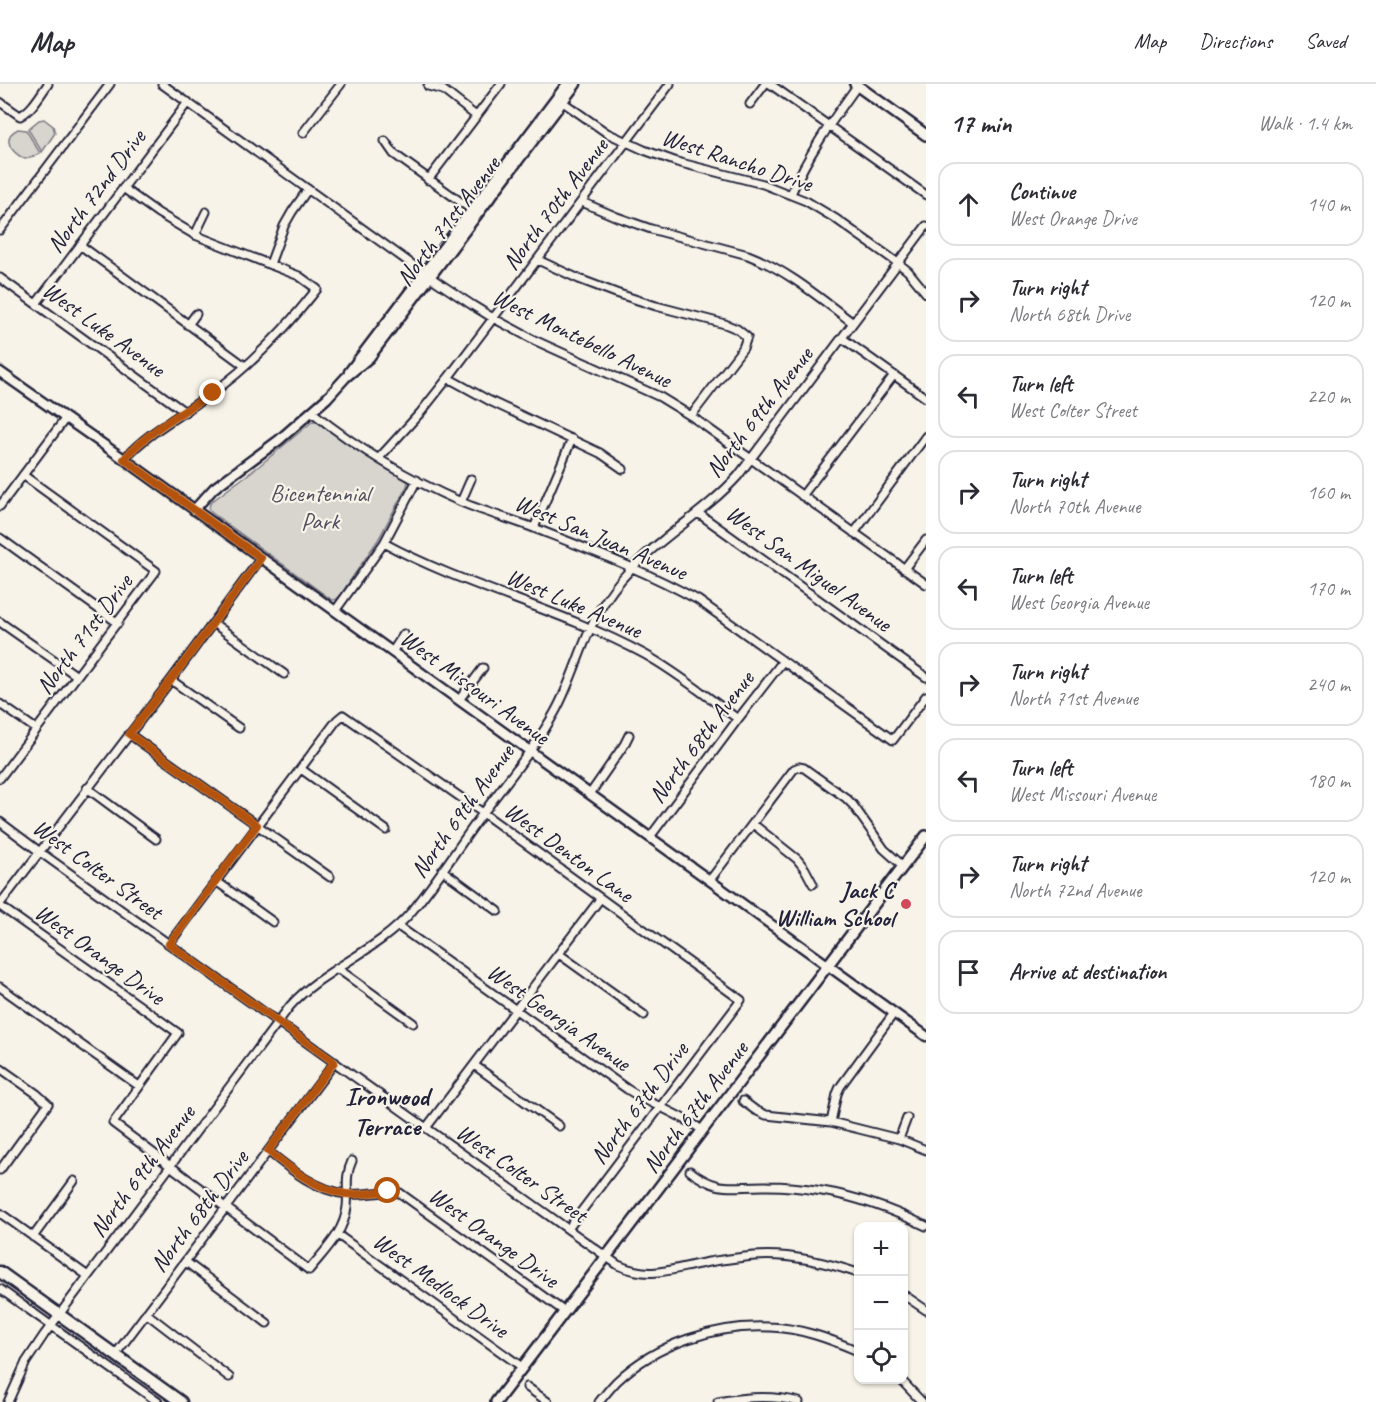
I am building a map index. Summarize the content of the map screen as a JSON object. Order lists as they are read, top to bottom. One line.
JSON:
{"streets":{"main road":["North 67th Avenue"],"street":["West Rancho Drive","North 72nd Drive","North 70th Avenue","North 71st Avenue","West Luke Avenue","West Montebello Avenue","North 69th Avenue","West San Juan Avenue","West San Miguel Avenue","North 71st Drive","West Missouri Avenue","North 68th Avenue","West Denton Lane","West Colter Street","West Orange Drive","West Georgia Avenue","North 67th Drive","North 68th Drive","West Medlock Drive"]},"crossings":[["West Rancho Drive","North 70th Avenue"],["West Rancho Drive","North 71st Avenue"],["West Rancho Drive","North 69th Avenue"],["North 72nd Drive","West Luke Avenue"],["North 72nd Drive","West Montebello Avenue"],["North 70th Avenue","West Montebello Avenue"],["North 70th Avenue","West San Juan Avenue"],["North 71st Avenue","West Montebello Avenue"],["North 71st Avenue","West San Juan Avenue"],["North 71st Avenue","West Missouri Avenue"],["West Luke Avenue","North 69th Avenue"],["West Luke Avenue","North 68th Avenue"],["West Montebello Avenue","North 69th Avenue"],["North 69th Avenue","West San Juan Avenue"],["North 69th Avenue","West San Miguel Avenue"],["North 69th Avenue","West Missouri Avenue"],["North 69th Avenue","West Denton Lane"],["North 69th Avenue","West Colter Street"],["North 69th Avenue","West Georgia Avenue"],["West San Juan Avenue","North 68th Avenue"],["West Missouri Avenue","North 68th Avenue"],["West Missouri Avenue","North 67th Avenue"],["West Denton Lane","North 67th Drive"],["West Colter Street","North 67th Drive"],["West Colter Street","North 67th Avenue"],["West Colter Street","North 68th Drive"],["West Orange Drive","North 67th Avenue"],["West Orange Drive","North 68th Drive"],["West Georgia Avenue","North 67th Drive"],["West Georgia Avenue","North 67th Avenue"],["North 67th Avenue","West Medlock Drive"]],"districts":["Ironwood Terrace"],"parks":["Bicentennial Park"],"places":["Jack C William School"],"page":{"header":"Map","nav":["Map","Directions","Saved"],"heading":["17 min","Walk · 1.4 km"],"list":[["Continue","West Orange Drive","140 m"],["Turn right","North 68th Drive","120 m"],["Turn left","West Colter Street","220 m"],["Turn right","North 70th Avenue","160 m"],["Turn left","West Georgia Avenue","170 m"],["Turn right","North 71st Avenue","240 m"],["Turn left","West Missouri Avenue","180 m"],["Turn right","North 72nd Avenue","120 m"],"Arrive at destination"],"map_buttons":["+","−"]}}
